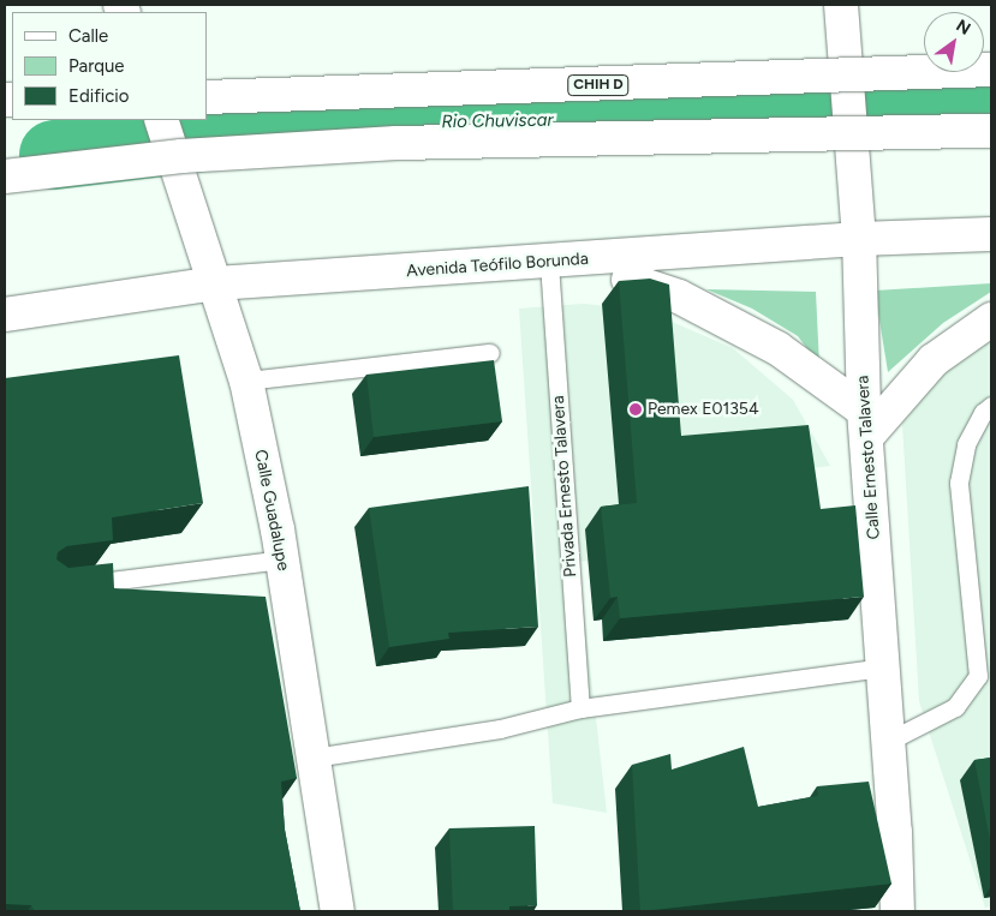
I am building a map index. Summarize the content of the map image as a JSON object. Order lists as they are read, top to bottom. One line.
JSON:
{"streets":{"main road":["CHIH D","Avenida Teófilo Borunda","Calle Ernesto Talavera","Calle Guadalupe"],"lane":["Privada Ernesto Talavera"]},"crossings":[["Avenida Teófilo Borunda","Calle Ernesto Talavera"],["Avenida Teófilo Borunda","Privada Ernesto Talavera"],["Avenida Teófilo Borunda","Calle Guadalupe"]],"water":["Rio Chuviscar"],"places":["Pemex E01354"],"legend":["Calle","Parque","Edificio"],"north":"top right"}
